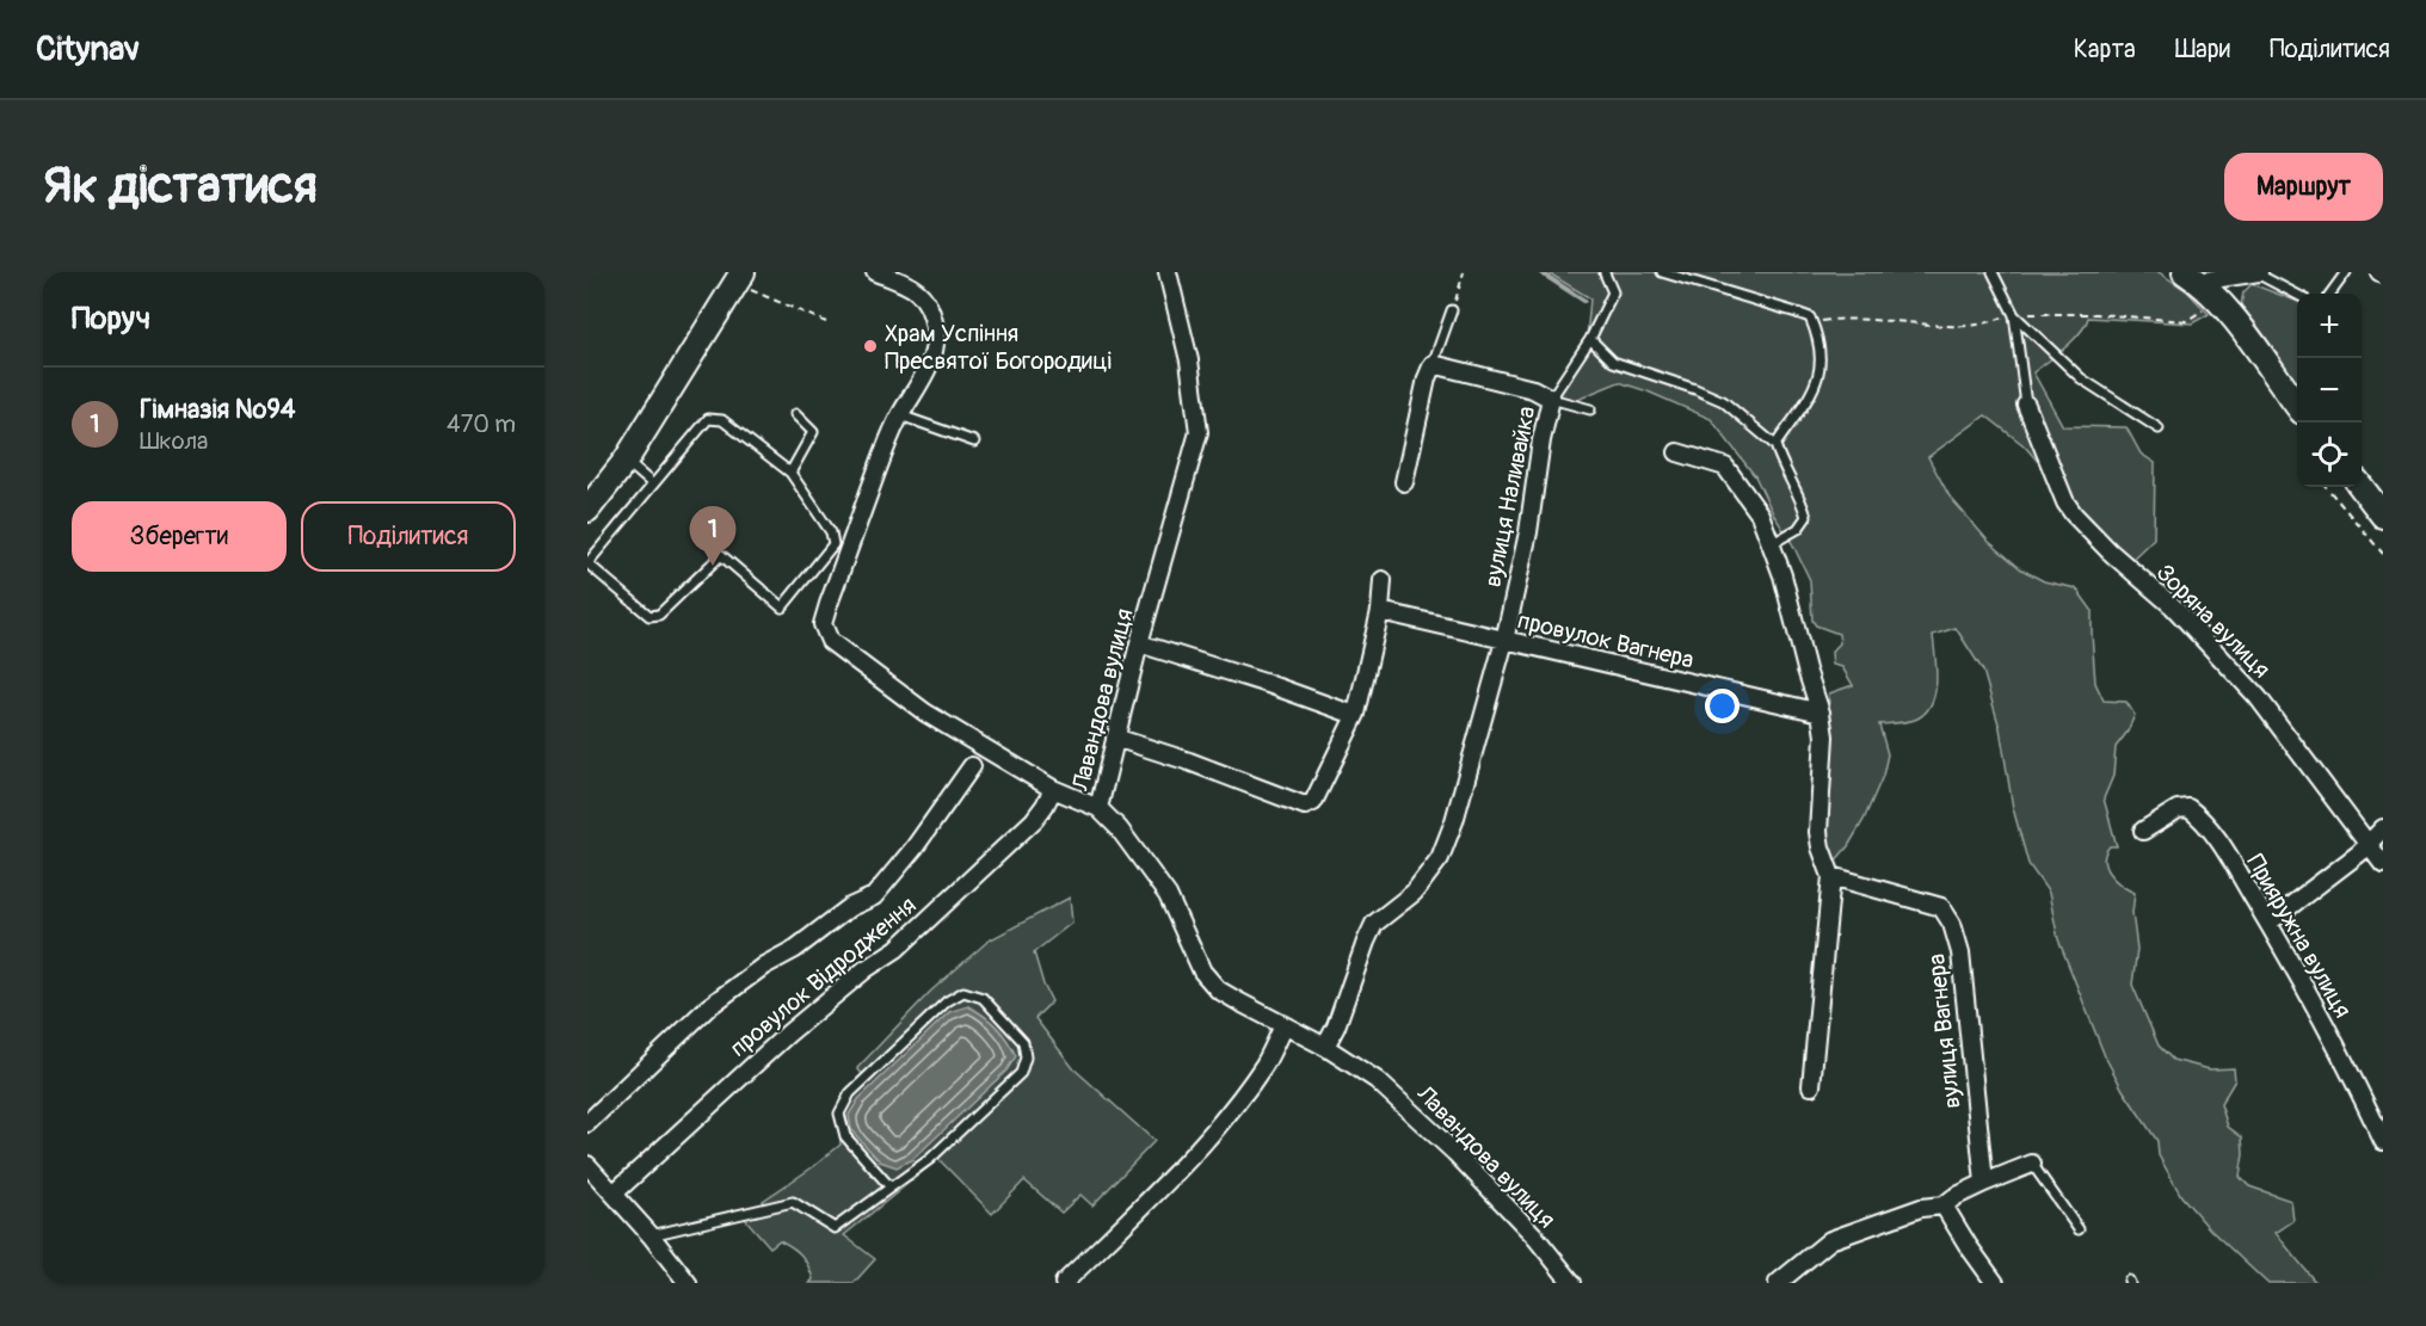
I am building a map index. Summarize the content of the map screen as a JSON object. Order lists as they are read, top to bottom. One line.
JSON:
{"streets":{"street":["вулиця Наливайка","Зоряна вулиця","провулок Вагнера","Лавандова вулиця","Прияружна вулиця","провулок Відродження","вулиця Вагнера"]},"crossings":[["вулиця Наливайка","провулок Вагнера"]],"places":["Храм Успіння Пресвятої Богородиці"],"page":{"header":"Citynav","nav":["Карта","Шари","Поділитися"],"buttons":["Маршрут",["Зберегти","Поділитися"]],"title":"Як дістатися","heading":"Поруч","map_buttons":["+","−"],"list":[{"mark":"1","name":"Гімназія №94","note":"Школа","value":"470 m"}],"pins":"1"}}
